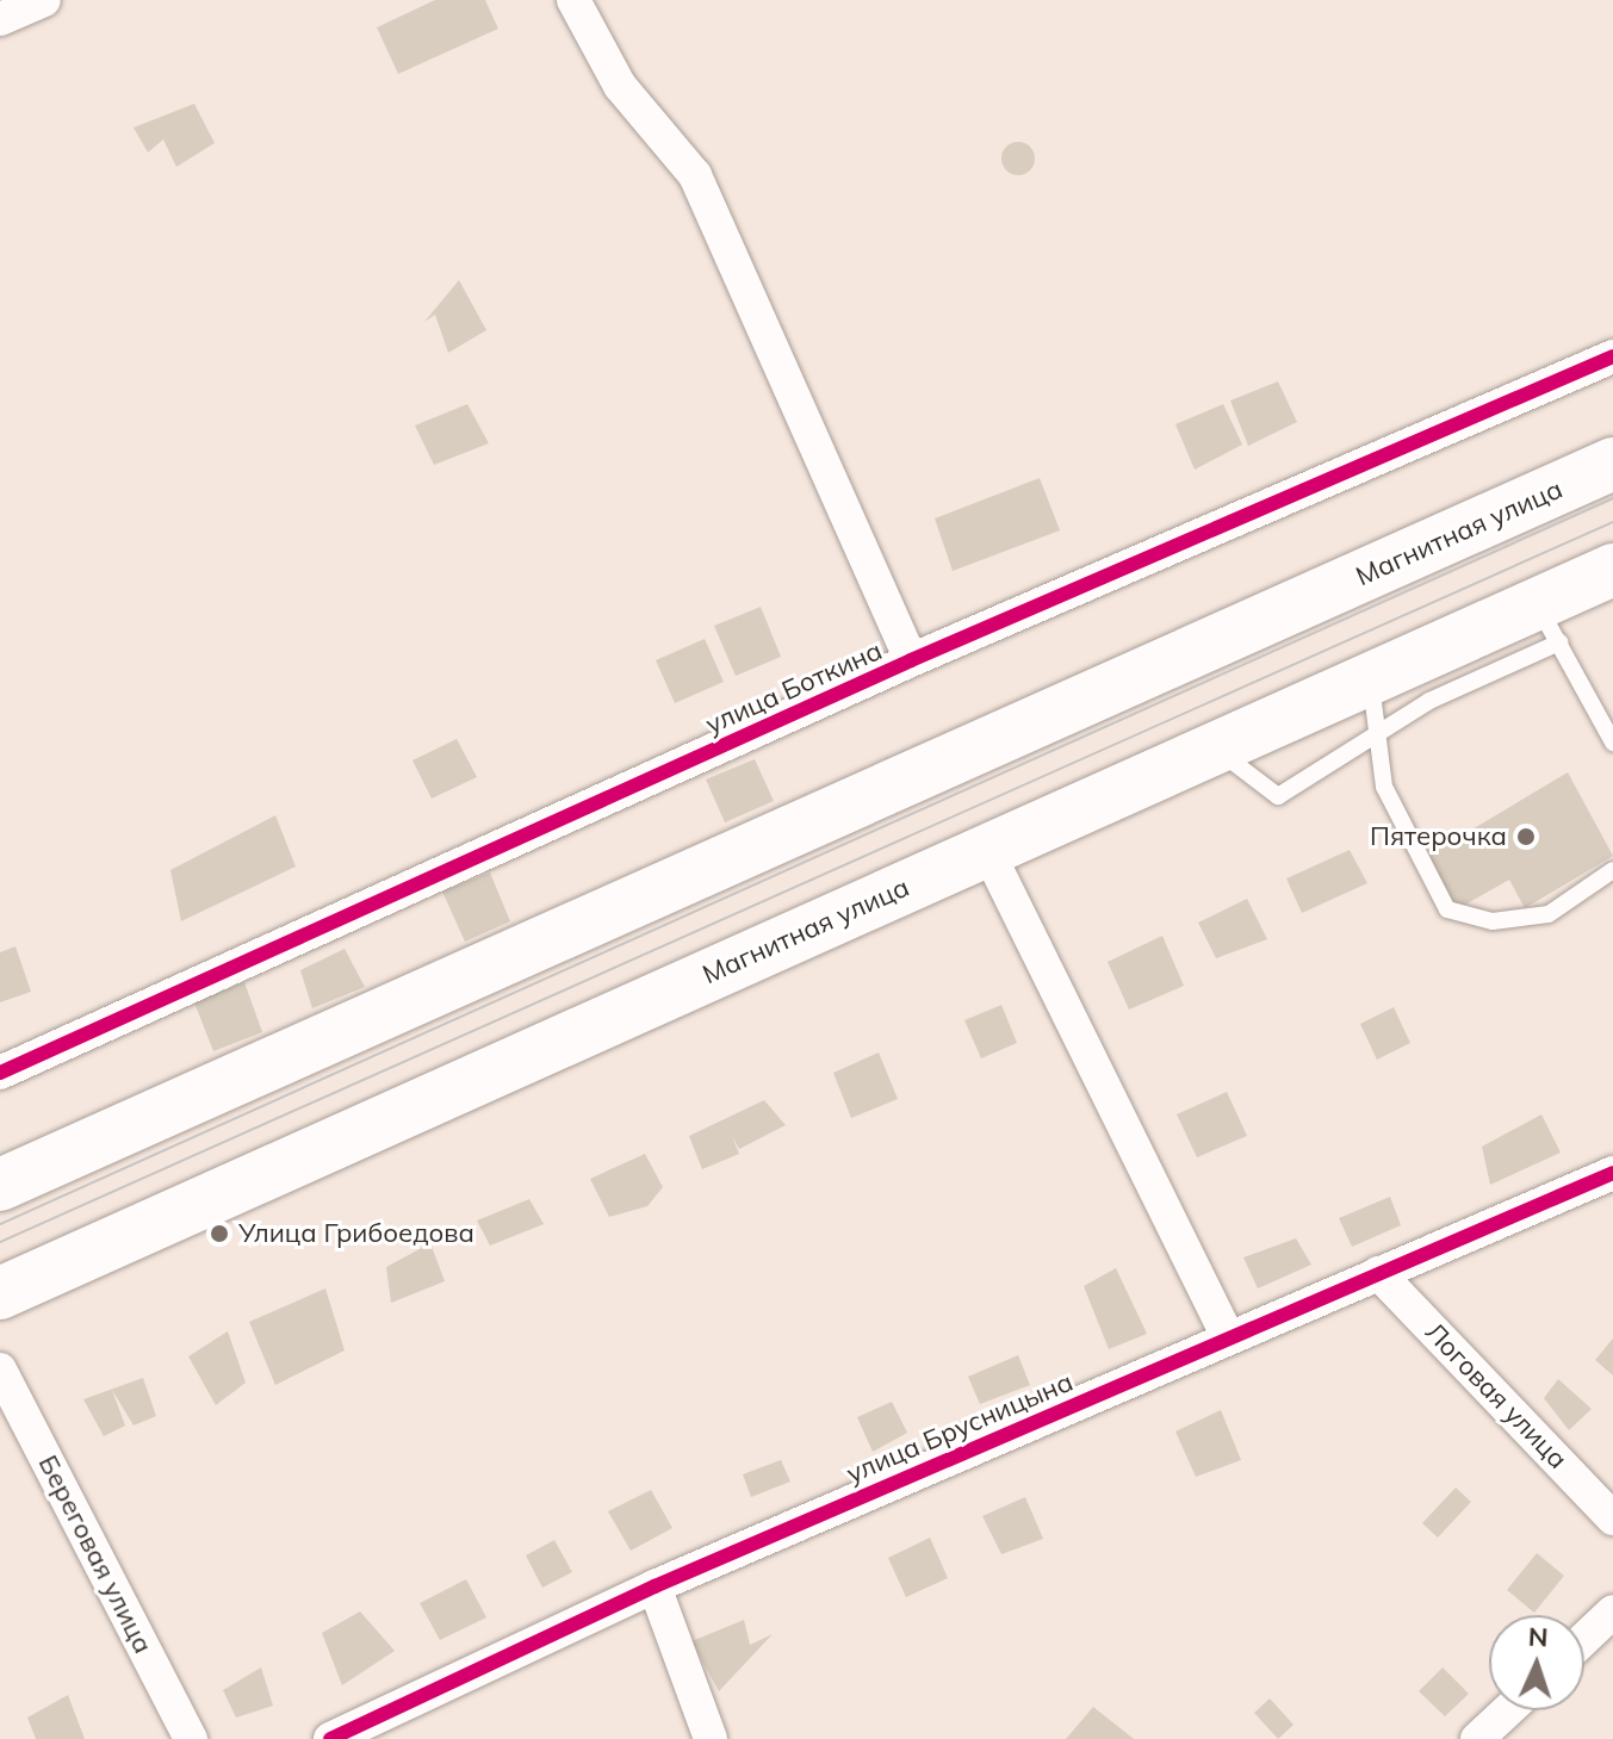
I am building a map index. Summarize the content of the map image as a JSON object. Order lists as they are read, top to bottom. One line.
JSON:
{"streets":{"main road":["Магнитная улица"],"street":["улица Боткина","Логовая улица","улица Брусницына","Береговая улица"]},"crossings":[["Логовая улица","улица Брусницына"]],"places":["Пятерочка","Улица Грибоедова"],"north":"top"}
